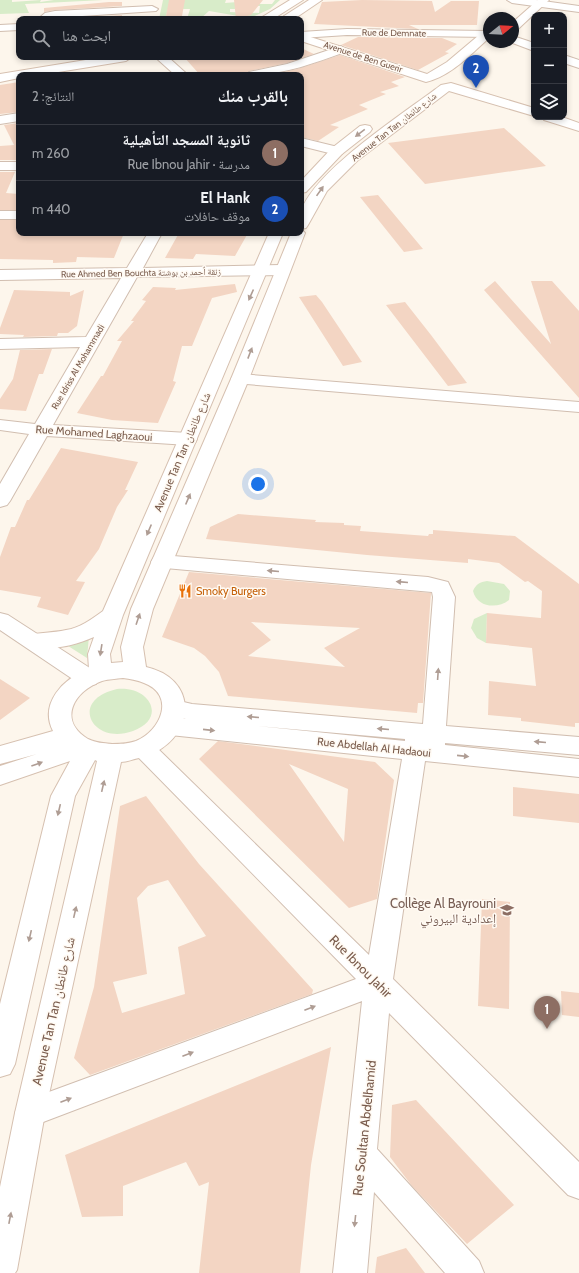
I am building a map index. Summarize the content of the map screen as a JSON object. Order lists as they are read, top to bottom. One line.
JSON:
{"streets":{"street":["Rue de Demnate","Avenue de Ben Guerir","Avenue Tan Tan شارع طانطان","Rue Ahmed Ben Bouchta زنقة أحمد بن بوشتة","Rue Idriss Al Mohammadi","Rue Mohamed Laghzaoui","Rue Abdellah Al Hadaoui","Rue Ibnou Jahir","Rue Soultan Abdelhamid"]},"crossings":[["Avenue de Ben Guerir","Avenue Tan Tan شارع طانطان"],["Avenue Tan Tan شارع طانطان","Rue Ahmed Ben Bouchta زنقة أحمد بن بوشتة"],["Avenue Tan Tan شارع طانطان","Rue Mohamed Laghzaoui"],["Avenue Tan Tan شارع طانطان","Rue Abdellah Al Hadaoui"],["Avenue Tan Tan شارع طانطان","Rue Ibnou Jahir"],["Rue Ahmed Ben Bouchta زنقة أحمد بن بوشتة","Rue Idriss Al Mohammadi"],["Rue Idriss Al Mohammadi","Rue Mohamed Laghzaoui"],["Rue Abdellah Al Hadaoui","Rue Ibnou Jahir"],["Rue Abdellah Al Hadaoui","Rue Soultan Abdelhamid"],["Rue Ibnou Jahir","Rue Soultan Abdelhamid"]],"places":{"restaurant":["Smoky Burgers"],"school or university":["Collège Al Bayrouni إعدادية البيروني"]},"north":"right","page":{"map_buttons":["+","−"],"search":"ابحث هنا","pins":["2","1"],"heading":["بالقرب منك","النتائج: 2"],"list":[{"mark":"1","name":"ثانوية المسجد التأهيلية","note":"مدرسة · Rue Ibnou Jahir","value":"260 m"},{"mark":"2","name":"El Hank","note":"موقف حافلات","value":"440 m"}]}}
